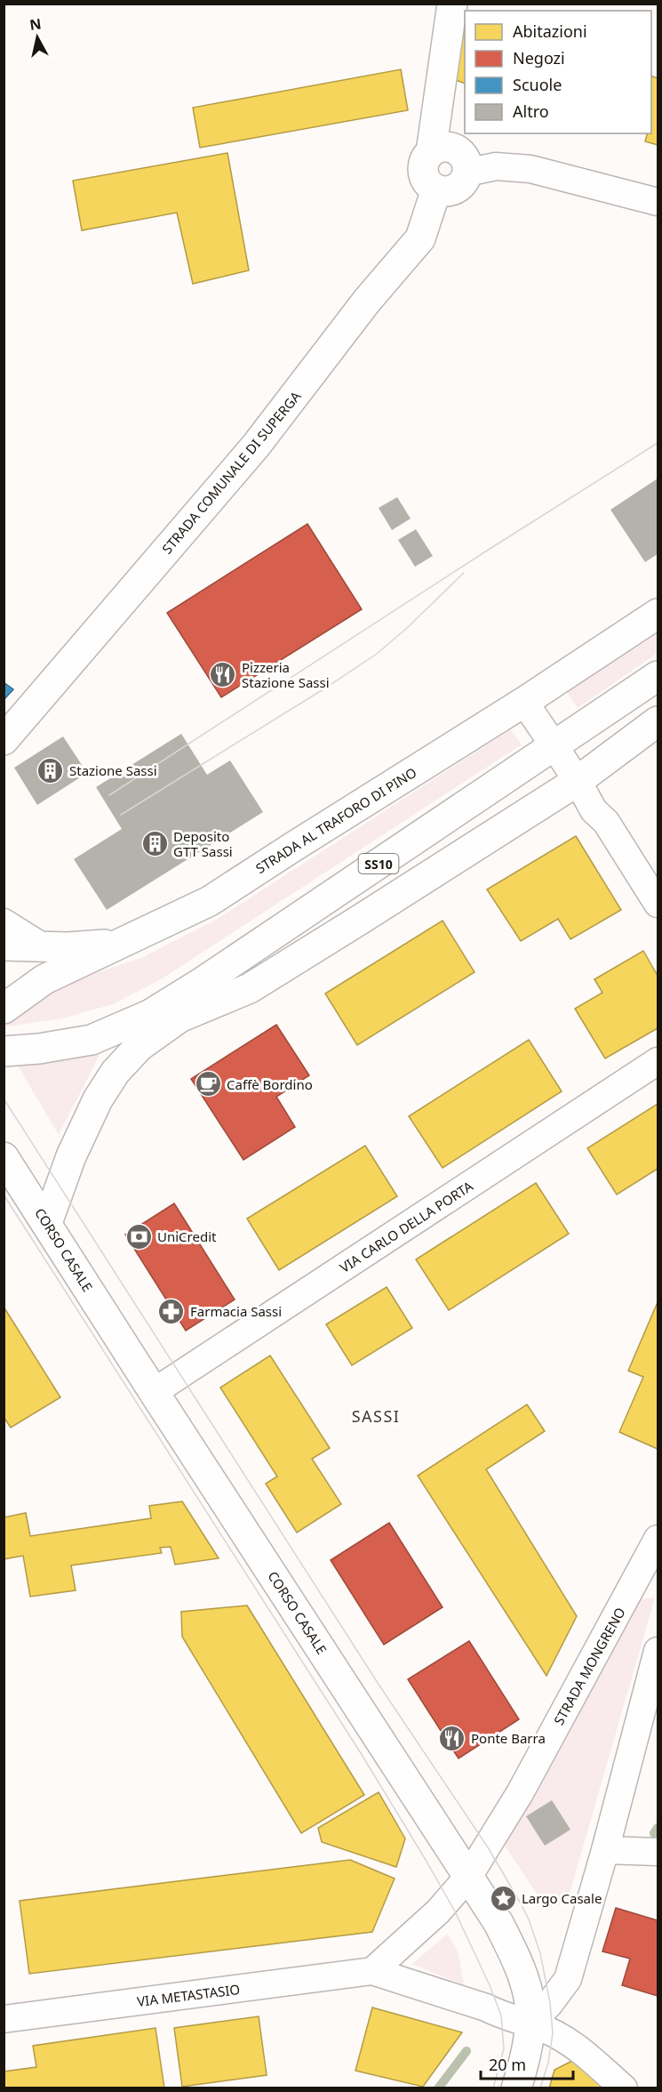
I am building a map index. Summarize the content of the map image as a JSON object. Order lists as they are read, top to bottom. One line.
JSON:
{"streets":{"main road":["STRADA COMUNALE DI SUPERGA","STRADA AL TRAFORO DI PINO","SS10","CORSO CASALE"],"street":["VIA CARLO DELLA PORTA","STRADA MONGRENO","VIA METASTASIO"]},"crossings":[["SS10","CORSO CASALE"],["VIA CARLO DELLA PORTA","CORSO CASALE"],["CORSO CASALE","STRADA MONGRENO"]],"districts":["SASSI"],"places":{"restaurant":["Pizzeria Stazione Sassi","Ponte Barra"],"building":["Stazione Sassi","Deposito GTT Sassi"],"cafe":["Caffè Bordino"],"bank":["UniCredit"],"pharmacy":["Farmacia Sassi"],"place":["Largo Casale"]},"legend":["Abitazioni","Negozi","Scuole","Altro"],"scale_bar":"20 m","north":"top"}
